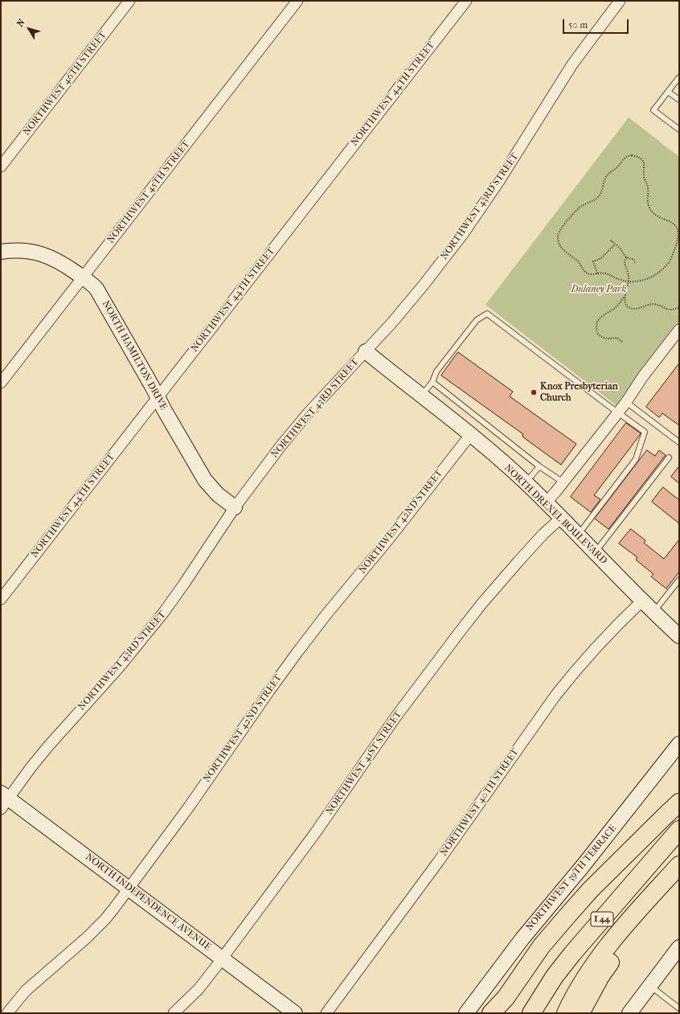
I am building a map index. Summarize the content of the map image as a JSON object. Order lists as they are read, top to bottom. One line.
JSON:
{"streets":{"highway":["I 44"],"street":["NORTHWEST 46TH STREET","NORTHWEST 44TH STREET","NORTHWEST 45TH STREET","NORTHWEST 43RD STREET","NORTH HAMILTON DRIVE","NORTH DREXEL BOULEVARD","NORTHWEST 42ND STREET","NORTHWEST 41ST STREET","NORTHWEST 40TH STREET","NORTHWEST 39TH TERRACE","NORTH INDEPENDENCE AVENUE"]},"crossings":[["NORTHWEST 44TH STREET","NORTH HAMILTON DRIVE"],["NORTHWEST 45TH STREET","NORTH HAMILTON DRIVE"],["NORTHWEST 43RD STREET","NORTH HAMILTON DRIVE"],["NORTHWEST 43RD STREET","NORTH DREXEL BOULEVARD"],["NORTHWEST 43RD STREET","NORTH INDEPENDENCE AVENUE"],["NORTH DREXEL BOULEVARD","NORTHWEST 42ND STREET"],["NORTH DREXEL BOULEVARD","NORTHWEST 41ST STREET"],["NORTH DREXEL BOULEVARD","NORTHWEST 40TH STREET"],["NORTHWEST 42ND STREET","NORTH INDEPENDENCE AVENUE"],["NORTHWEST 41ST STREET","NORTH INDEPENDENCE AVENUE"]],"parks":["Dulaney Park"],"places":["Knox Presbyterian Church"],"scale_bar":"50 m","north":"top left"}
